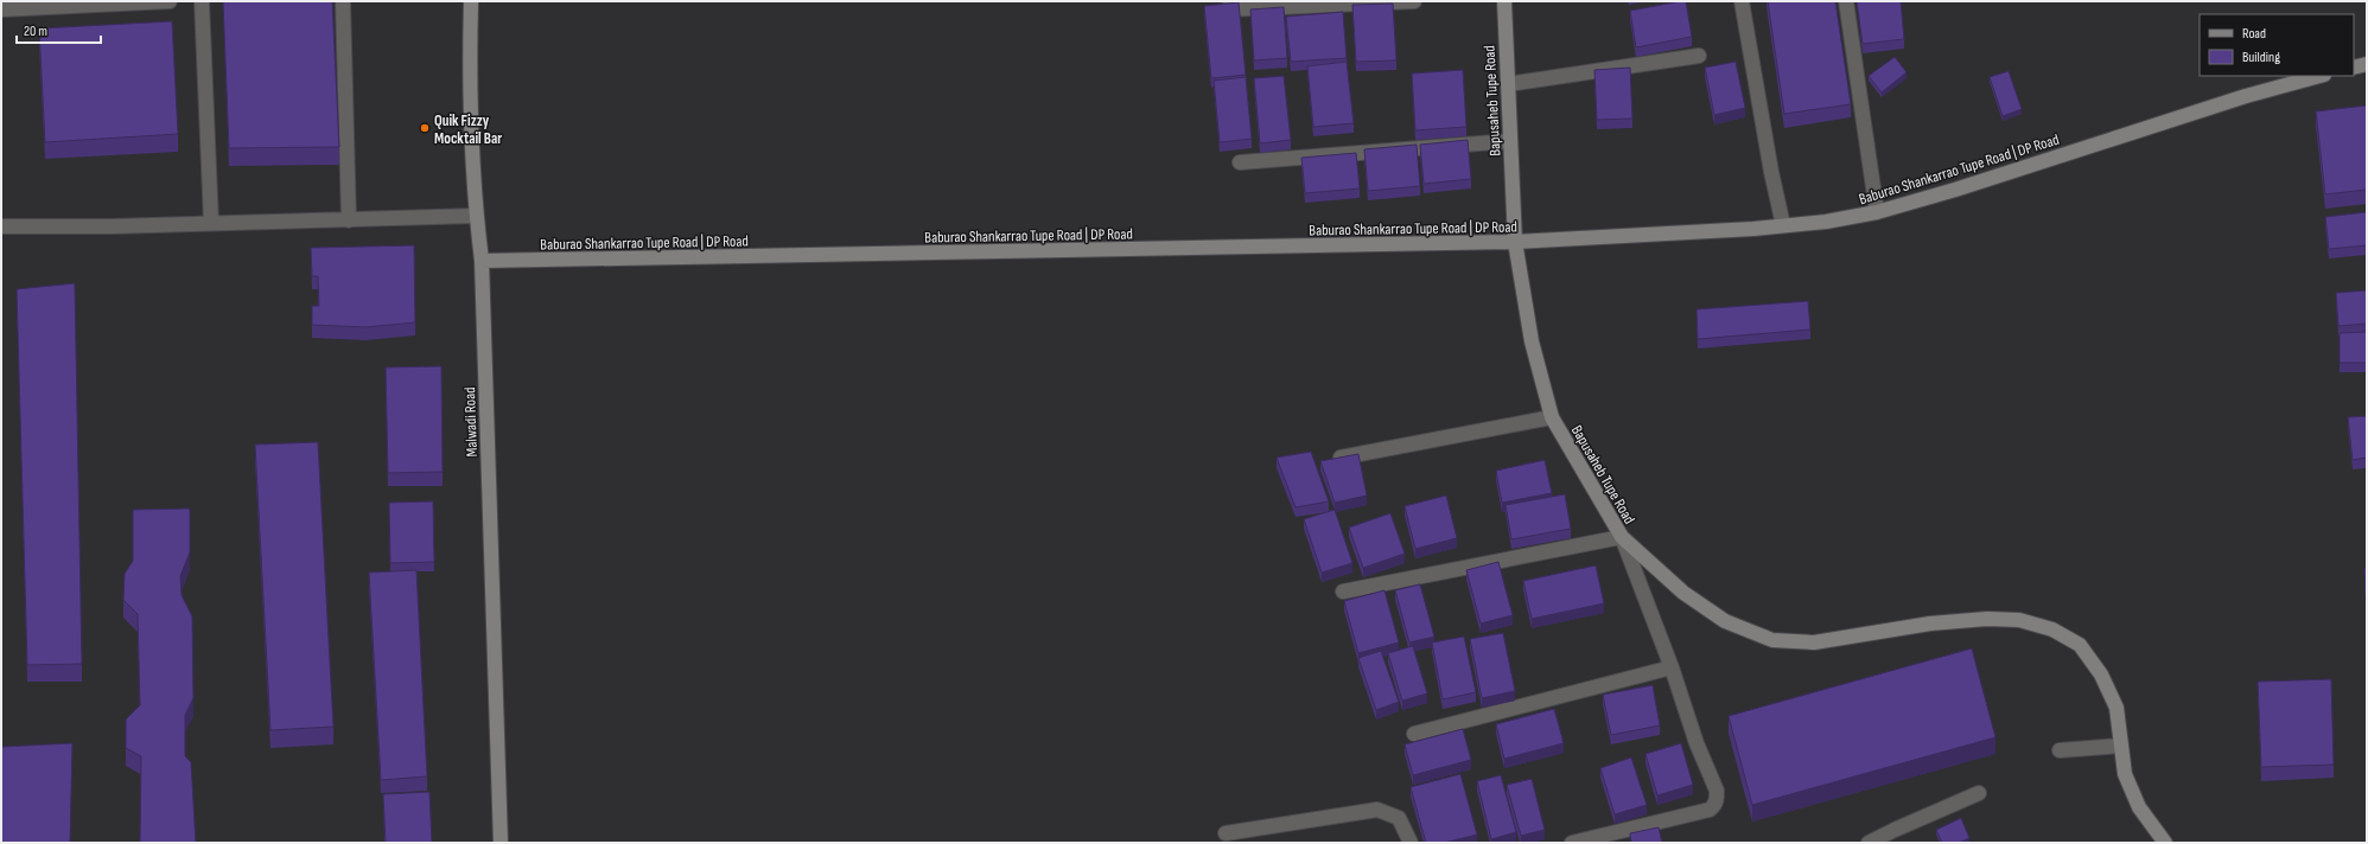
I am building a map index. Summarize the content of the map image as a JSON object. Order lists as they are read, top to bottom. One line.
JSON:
{"streets":{"street":["Bapusaheb Tupe Road","Baburao Shankarrao Tupe Road | DP Road","Malwadi Road"]},"crossings":[["Bapusaheb Tupe Road","Baburao Shankarrao Tupe Road | DP Road"],["Baburao Shankarrao Tupe Road | DP Road","Malwadi Road"]],"places":["Quik Fizzy Mocktail Bar"],"legend":["Road","Building"],"scale_bar":"20 m"}
